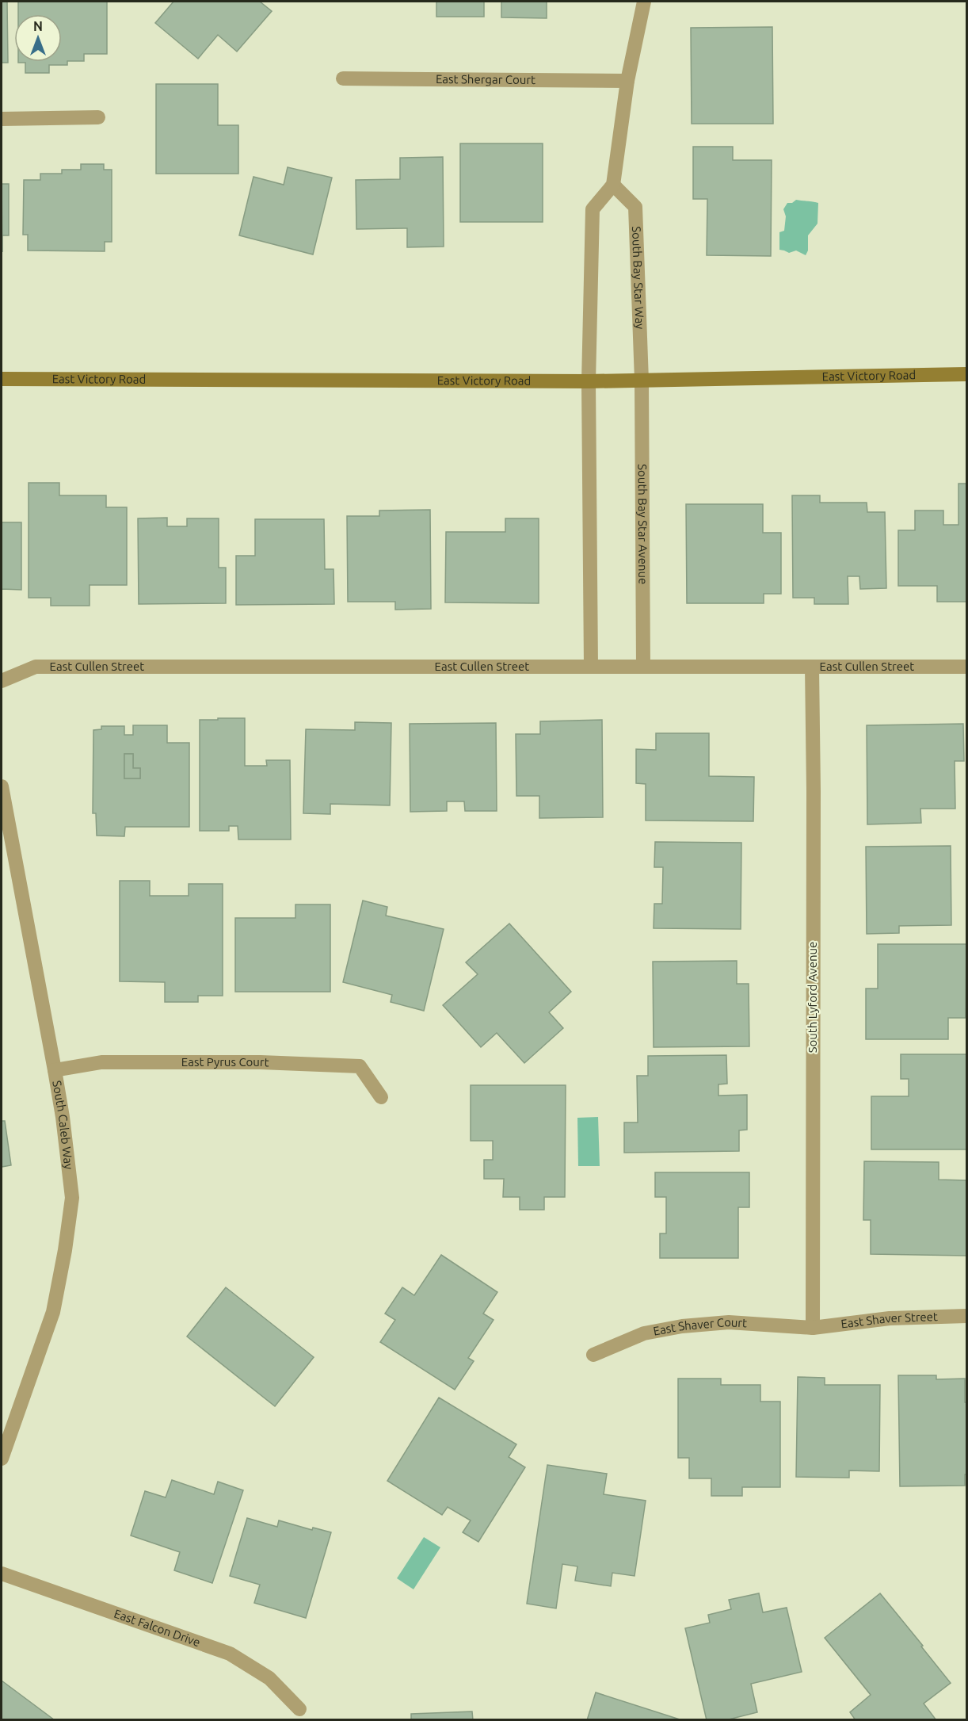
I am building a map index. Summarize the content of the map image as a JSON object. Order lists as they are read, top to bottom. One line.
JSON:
{"streets":{"main road":["East Victory Road"],"street":["East Shergar Court","South Bay Star Way","South Bay Star Avenue","East Cullen Street","South Lyford Avenue","East Pyrus Court","South Caleb Way","East Shaver Street","East Shaver Court","East Falcon Drive"]},"crossings":[["South Bay Star Way","East Victory Road"],["South Bay Star Way","South Bay Star Avenue"],["East Victory Road","South Bay Star Avenue"],["South Bay Star Avenue","East Cullen Street"],["East Cullen Street","South Lyford Avenue"],["South Lyford Avenue","East Shaver Street"],["South Lyford Avenue","East Shaver Court"],["East Pyrus Court","South Caleb Way"],["East Shaver Street","East Shaver Court"]],"north":"top"}
